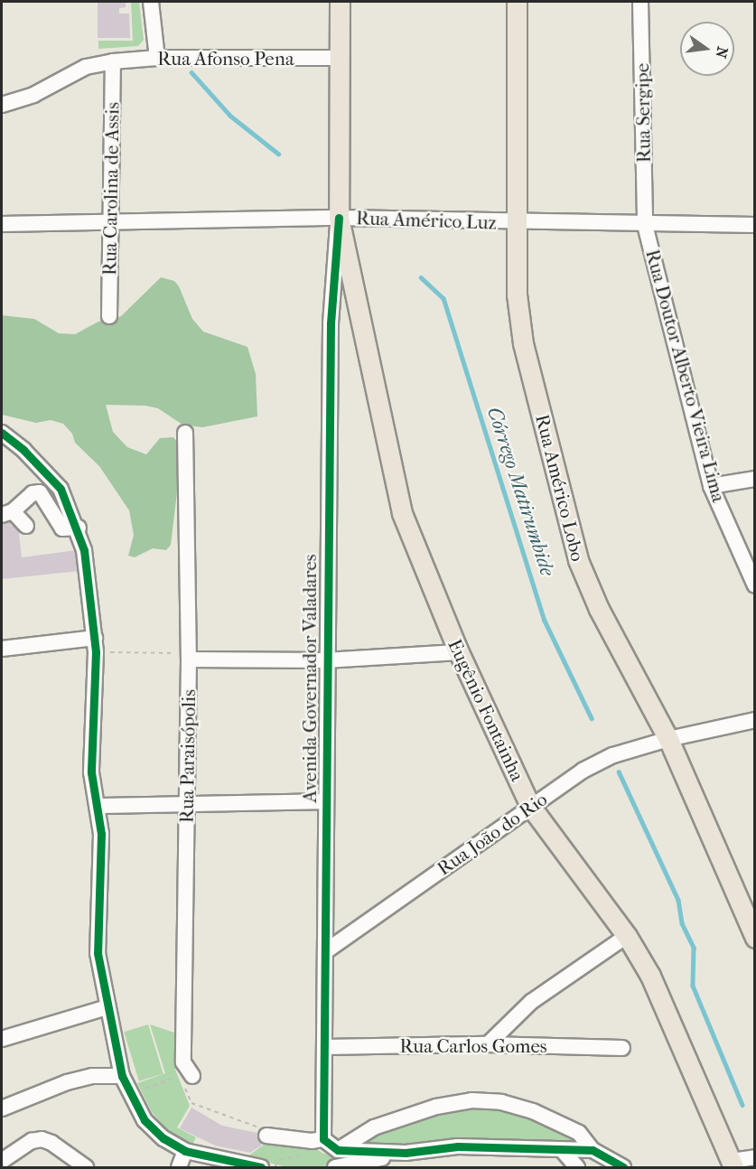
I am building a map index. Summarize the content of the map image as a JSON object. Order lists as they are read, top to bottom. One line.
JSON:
{"streets":{"main road":["Rua Américo Lobo","Avenida Governador Valadares","Eugênio Fontainha"],"street":["Rua Afonso Pena","Rua Sergipe","Rua Carolina de Assis","Rua Américo Luz","Rua Doutor Alberto Vieira Lima","Rua Paraisópolis","Rua João do Rio","Rua Carlos Gomes"]},"crossings":[["Rua Afonso Pena","Rua Carolina de Assis"],["Rua Afonso Pena","Avenida Governador Valadares"],["Rua Sergipe","Rua Américo Luz"],["Rua Sergipe","Rua Doutor Alberto Vieira Lima"],["Rua Carolina de Assis","Rua Américo Luz"],["Rua Américo Luz","Rua Doutor Alberto Vieira Lima"],["Rua Américo Luz","Rua Américo Lobo"],["Rua Américo Luz","Avenida Governador Valadares"],["Rua Américo Luz","Eugênio Fontainha"],["Rua Américo Lobo","Rua João do Rio"],["Avenida Governador Valadares","Eugênio Fontainha"],["Avenida Governador Valadares","Rua João do Rio"],["Avenida Governador Valadares","Rua Carlos Gomes"],["Eugênio Fontainha","Rua João do Rio"]],"water":["Córrego Matirumbide"],"north":"right"}
